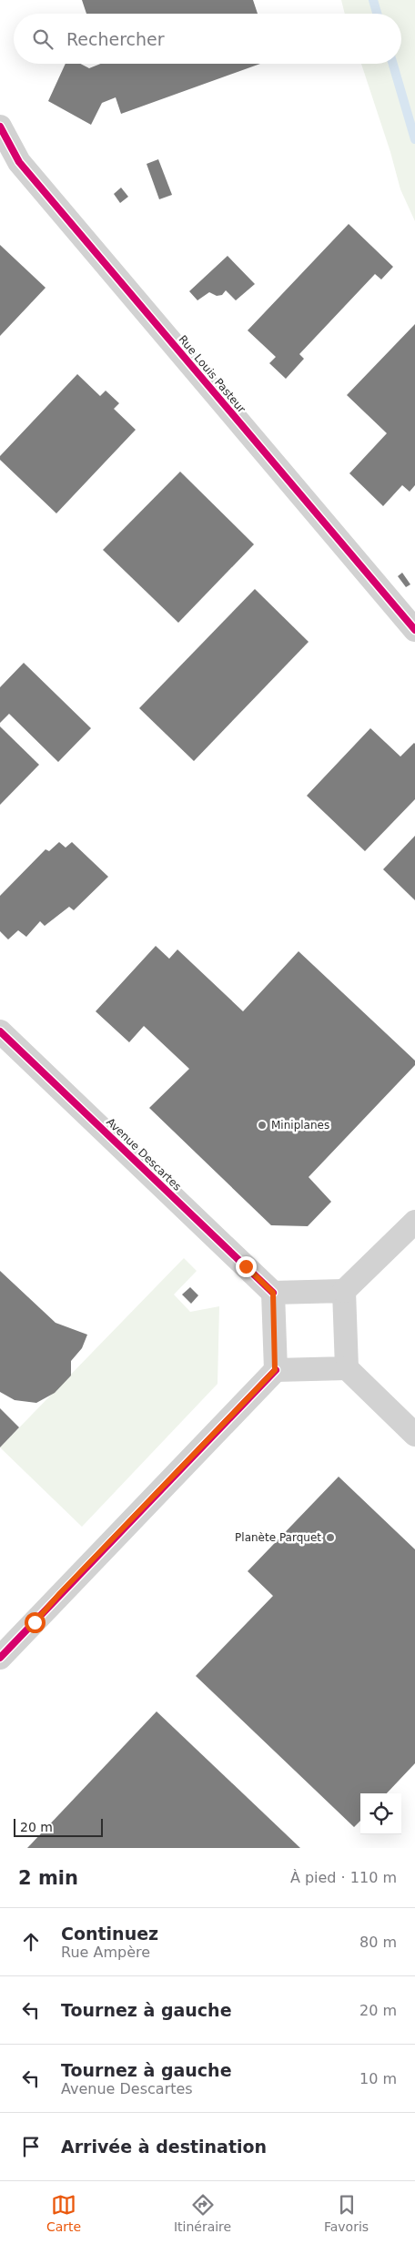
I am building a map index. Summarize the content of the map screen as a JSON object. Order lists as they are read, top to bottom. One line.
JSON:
{"streets":{"street":["Rue Louis Pasteur","Avenue Descartes"]},"places":["Miniplanes","Planète Parquet"],"scale_bar":"20 m","page":{"search":"Rechercher","scale":"20 m","heading":["2 min","À pied · 110 m"],"list":[["Continuez","Rue Ampère","80 m"],["Tournez à gauche","20 m"],["Tournez à gauche","Avenue Descartes","10 m"],"Arrivée à destination"],"nav":["Carte","Itinéraire","Favoris"]}}
